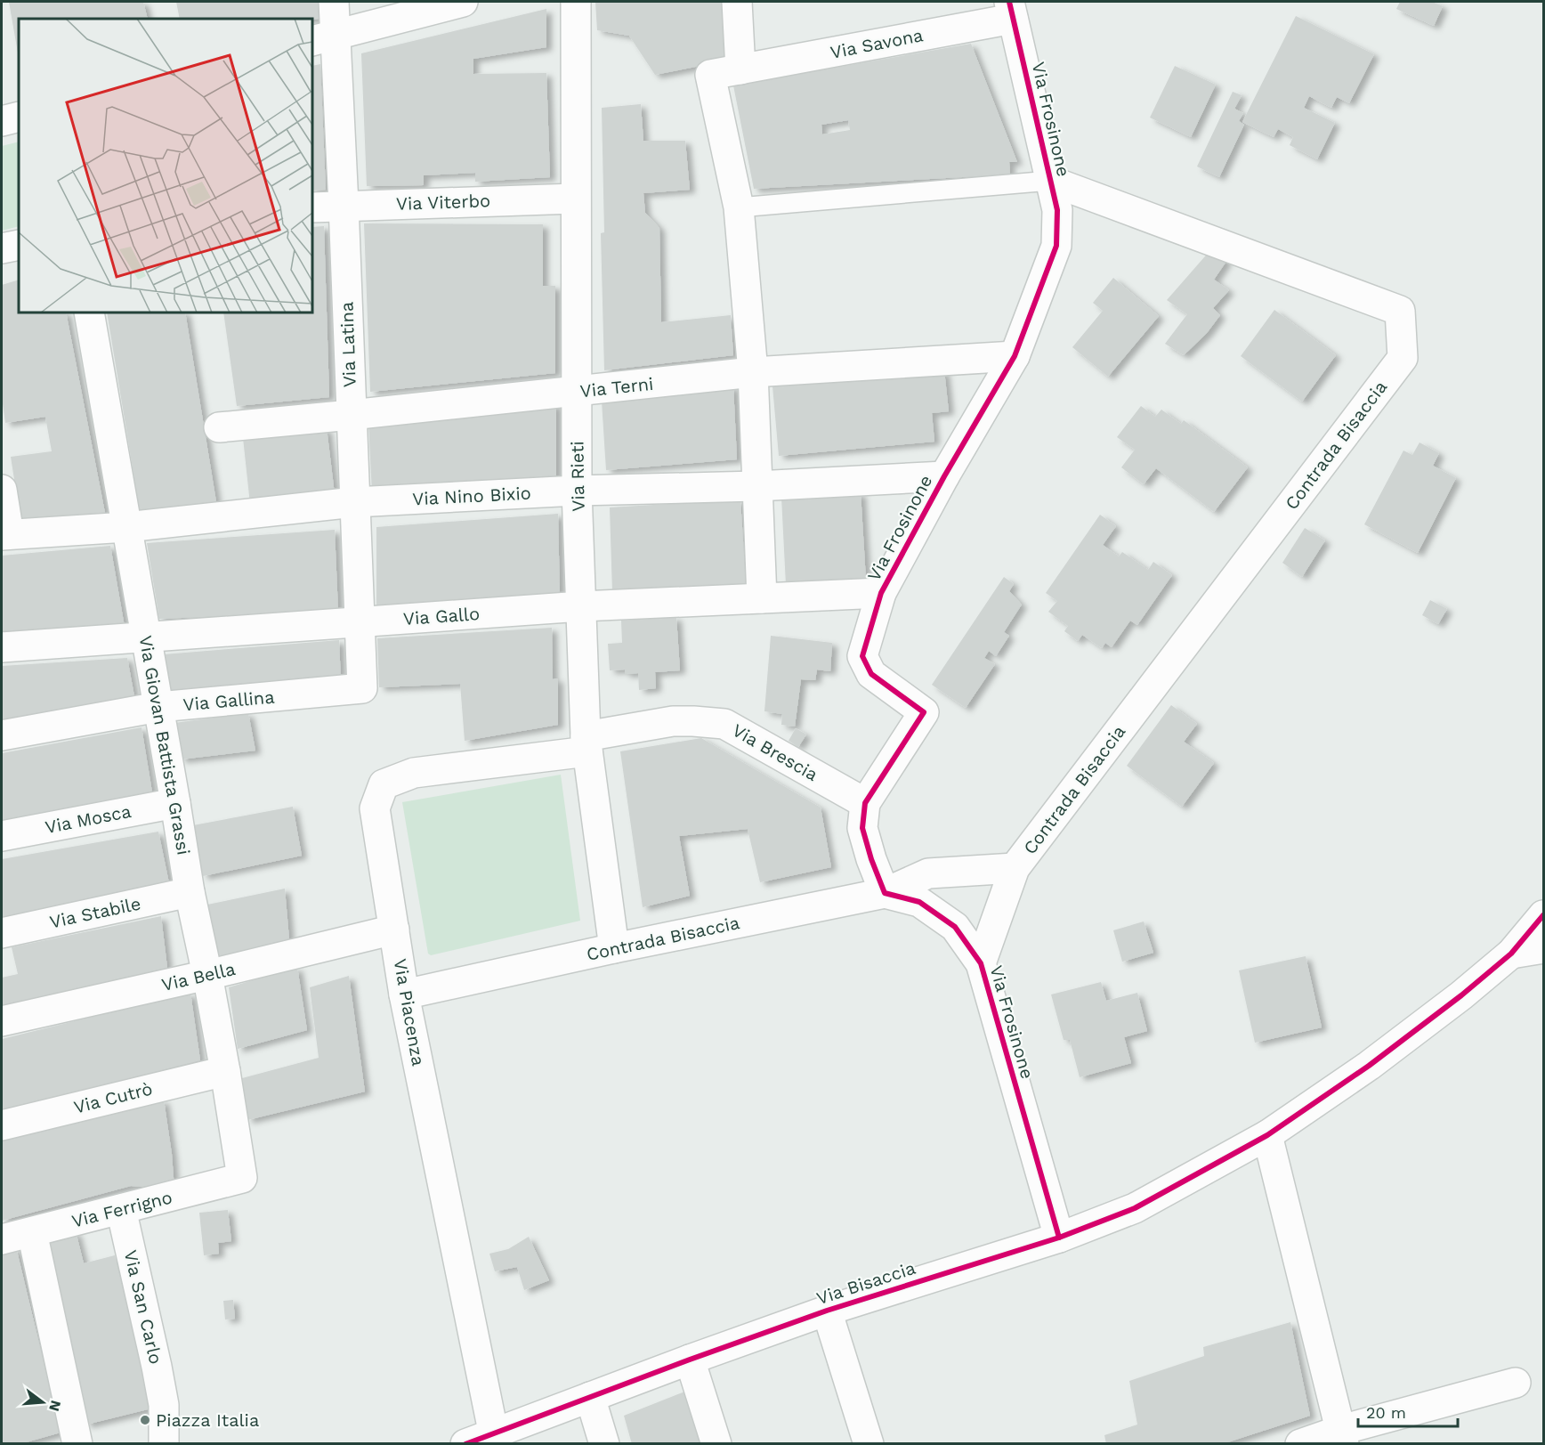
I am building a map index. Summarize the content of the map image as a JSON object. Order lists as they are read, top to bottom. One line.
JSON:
{"streets":{"street":["Via Savona","Via Frosinone","Via Viterbo","Via Latina","Via Terni","Contrada Bisaccia","Via Rieti","Via Nino Bixio","Via Gallo","Via Gallina","Via Giovan Battista Grassi","Via Brescia","Via Mosca","Via Stabile","Via Bella","Via Piacenza","Via Cutrò","Via Ferrigno","Via Bisaccia","Via San Carlo"]},"crossings":[["Via Savona","Via Frosinone"],["Via Frosinone","Via Terni"],["Via Frosinone","Contrada Bisaccia"],["Via Frosinone","Via Nino Bixio"],["Via Frosinone","Via Gallo"],["Via Frosinone","Via Brescia"],["Via Frosinone","Via Bisaccia"],["Via Viterbo","Via Latina"],["Via Viterbo","Via Rieti"],["Via Latina","Via Terni"],["Via Latina","Via Nino Bixio"],["Via Latina","Via Gallo"],["Via Latina","Via Gallina"],["Via Terni","Via Rieti"],["Contrada Bisaccia","Via Rieti"],["Contrada Bisaccia","Via Piacenza"],["Via Rieti","Via Nino Bixio"],["Via Rieti","Via Gallo"],["Via Rieti","Via Brescia"],["Via Rieti","Via Piacenza"],["Via Nino Bixio","Via Giovan Battista Grassi"],["Via Gallo","Via Giovan Battista Grassi"],["Via Gallina","Via Giovan Battista Grassi"],["Via Giovan Battista Grassi","Via Mosca"],["Via Giovan Battista Grassi","Via Stabile"],["Via Giovan Battista Grassi","Via Bella"],["Via Giovan Battista Grassi","Via Cutrò"],["Via Giovan Battista Grassi","Via Ferrigno"],["Via Brescia","Via Piacenza"],["Via Bella","Via Piacenza"],["Via Piacenza","Via Bisaccia"],["Via Ferrigno","Via San Carlo"]],"places":["Piazza Italia"],"scale_bar":"20 m","north":"right"}
